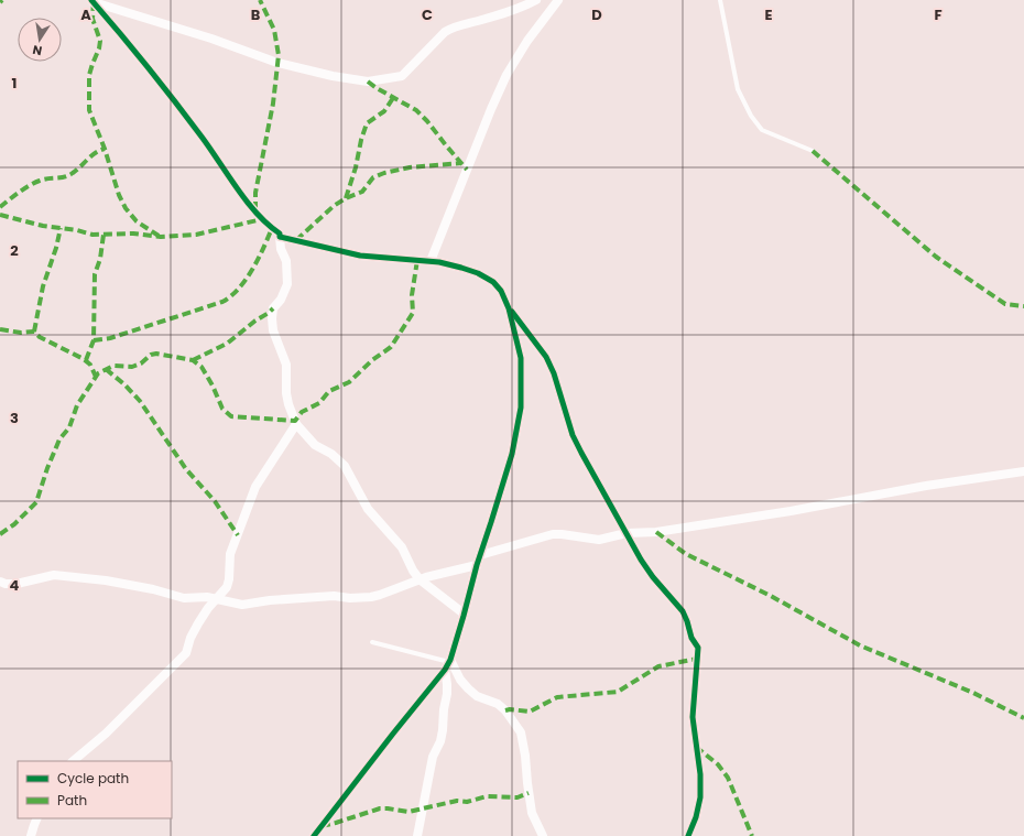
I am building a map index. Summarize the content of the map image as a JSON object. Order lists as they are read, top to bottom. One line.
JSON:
{"legend":["Cycle path","Path"],"north":"bottom","grid":{"columns":["A","B","C","D","E","F"],"rows":["1","2","3","4"]}}
